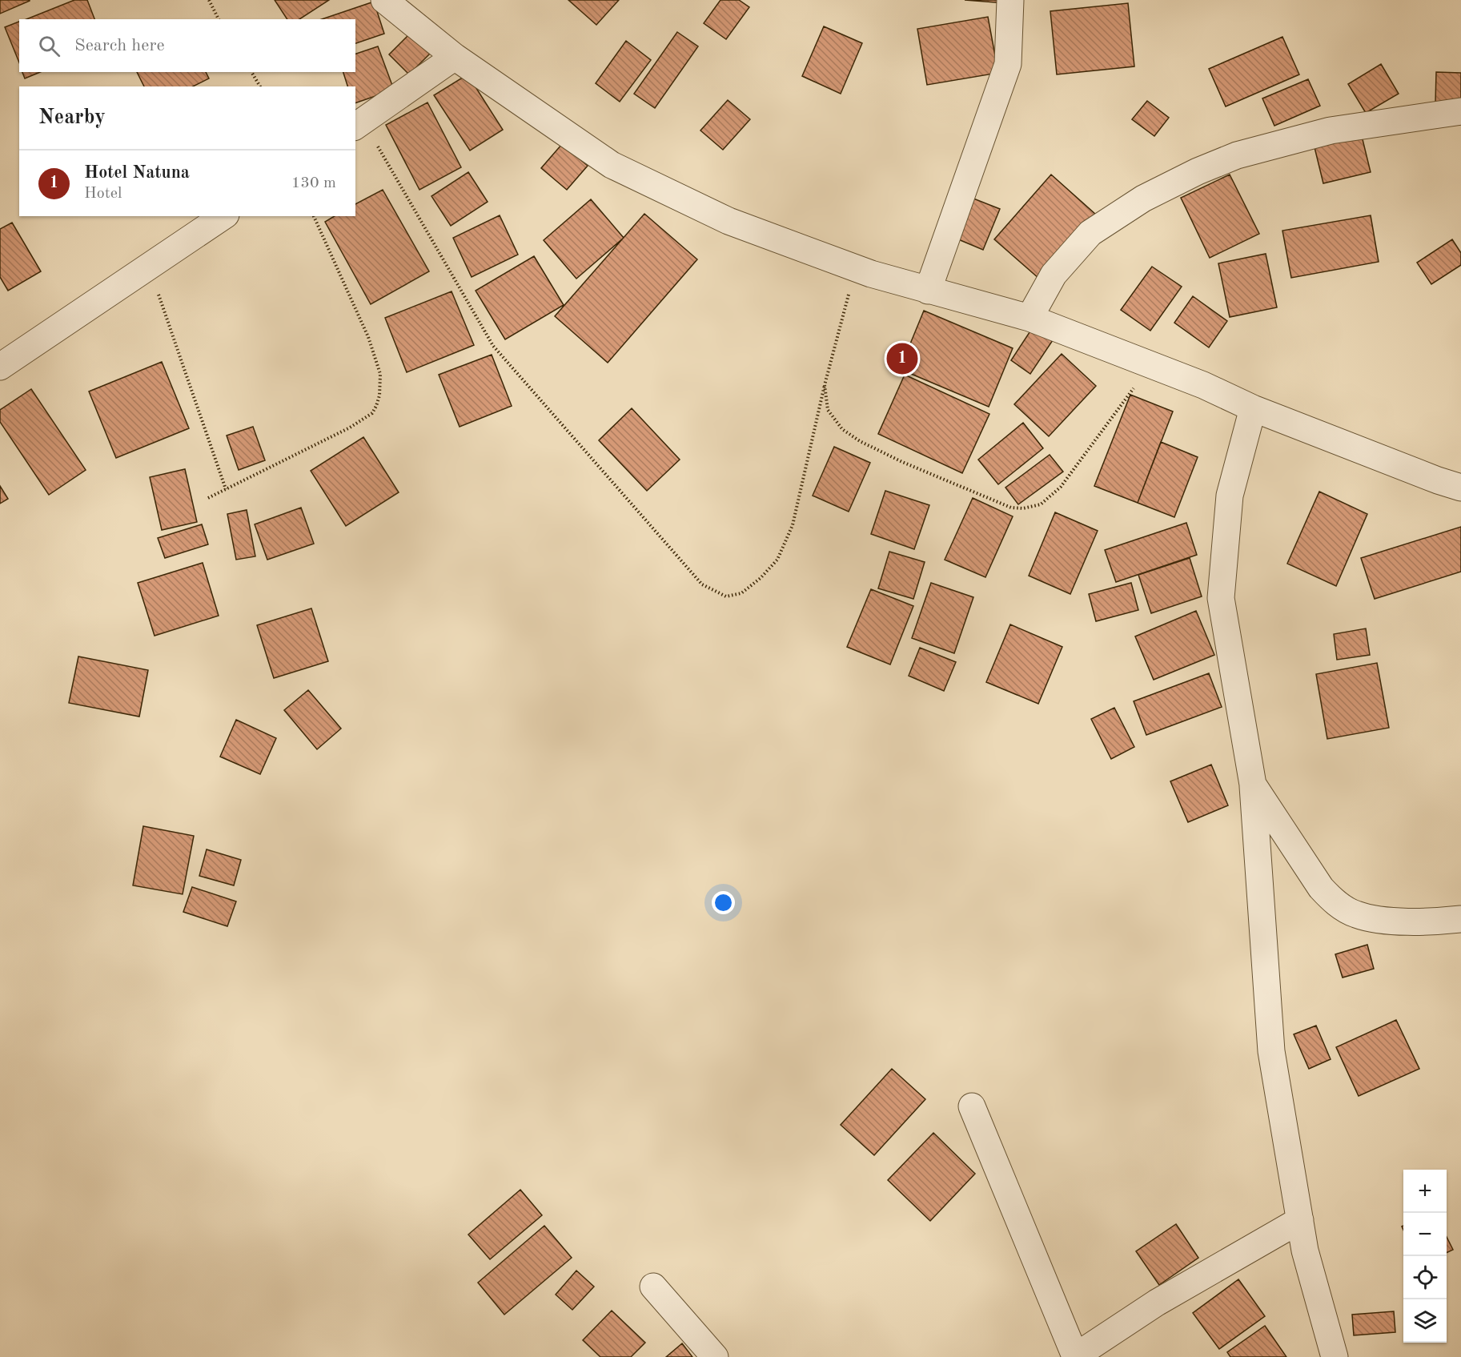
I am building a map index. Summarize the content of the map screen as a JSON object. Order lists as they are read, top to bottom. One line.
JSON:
{"page":{"search":"Search here","heading":"Nearby","list":[{"mark":"1","name":"Hotel Natuna","note":"Hotel","value":"130 m"}],"pins":"1","map_buttons":["+","−"]}}
